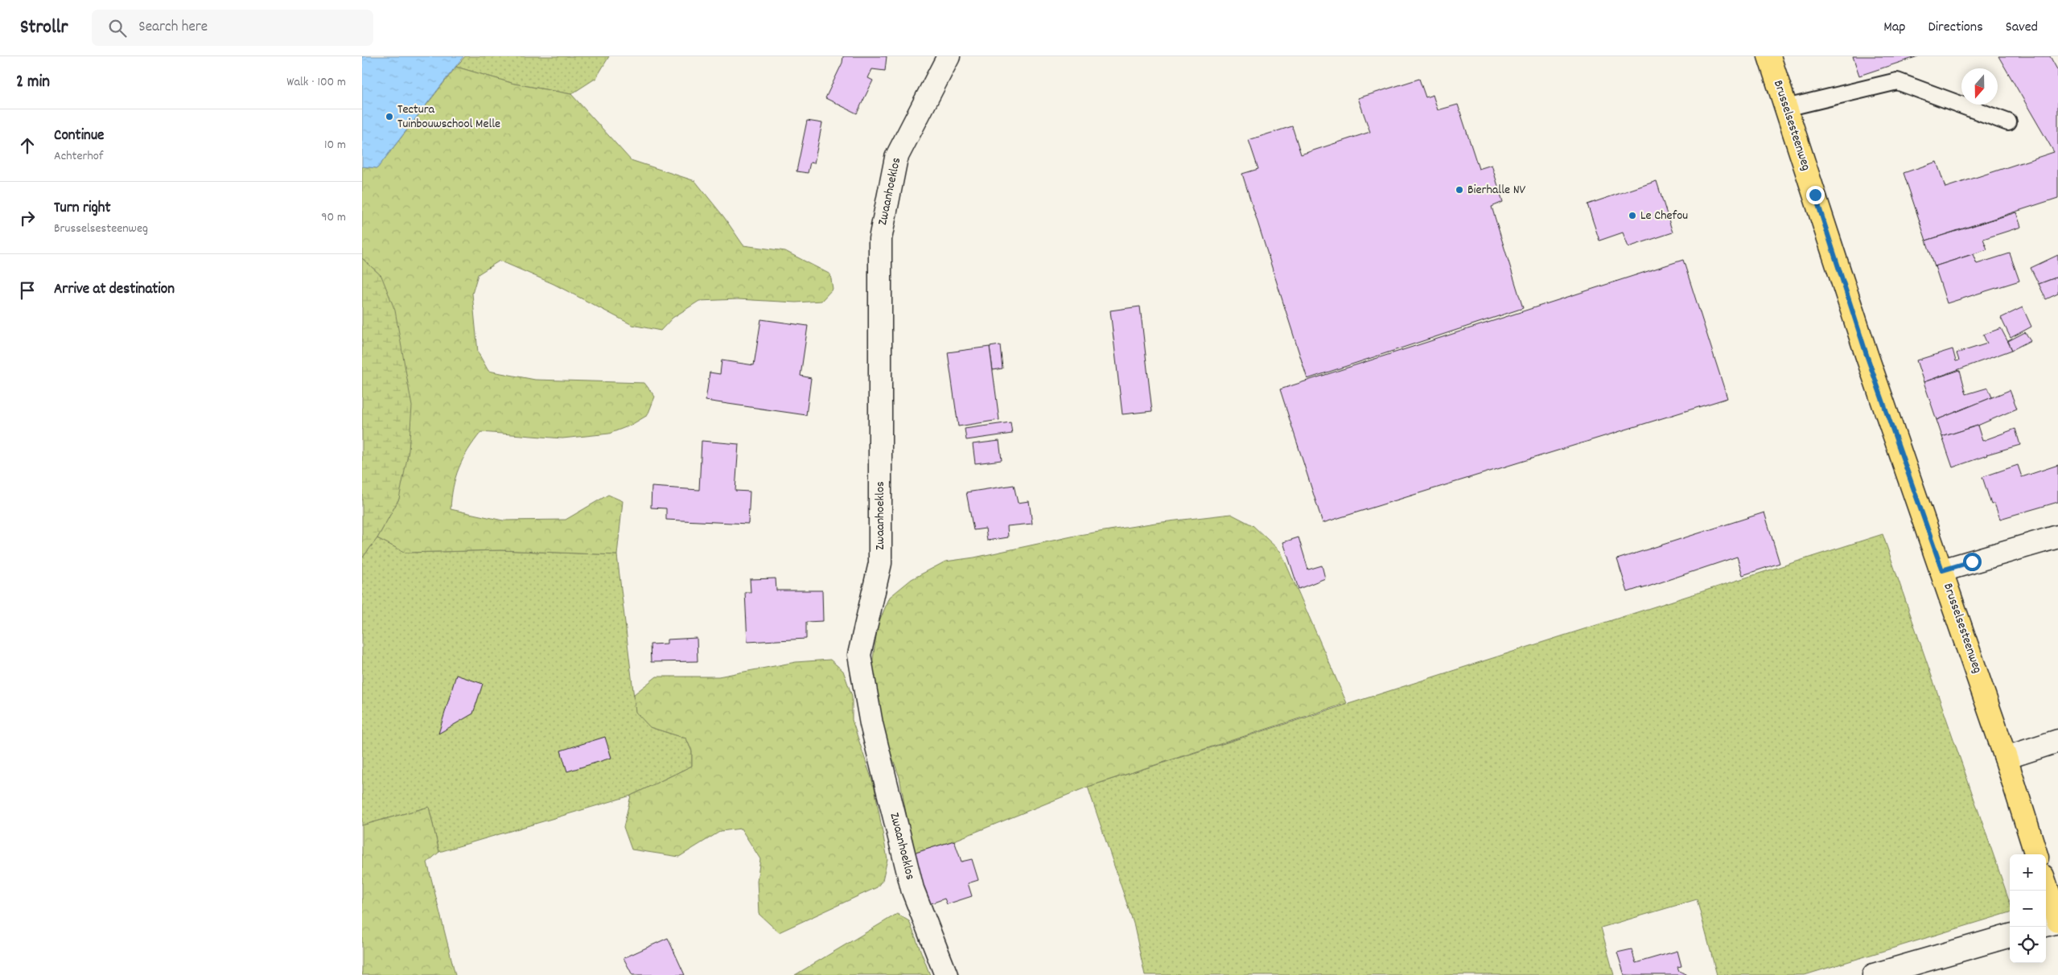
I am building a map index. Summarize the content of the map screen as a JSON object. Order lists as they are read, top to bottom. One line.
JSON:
{"streets":{"main road":["Brusselsesteenweg"],"street":["Zwaanhoeklos"]},"places":["Tectura Tuinbouwschool Melle","Bierhalle NV","Le Chefou"],"north":"bottom","page":{"header":"Strollr","search":"Search here","nav":["Map","Directions","Saved"],"heading":["2 min","Walk · 100 m"],"list":[["Continue","Achterhof","10 m"],["Turn right","Brusselsesteenweg","90 m"],"Arrive at destination"],"map_buttons":["+","−"]}}
